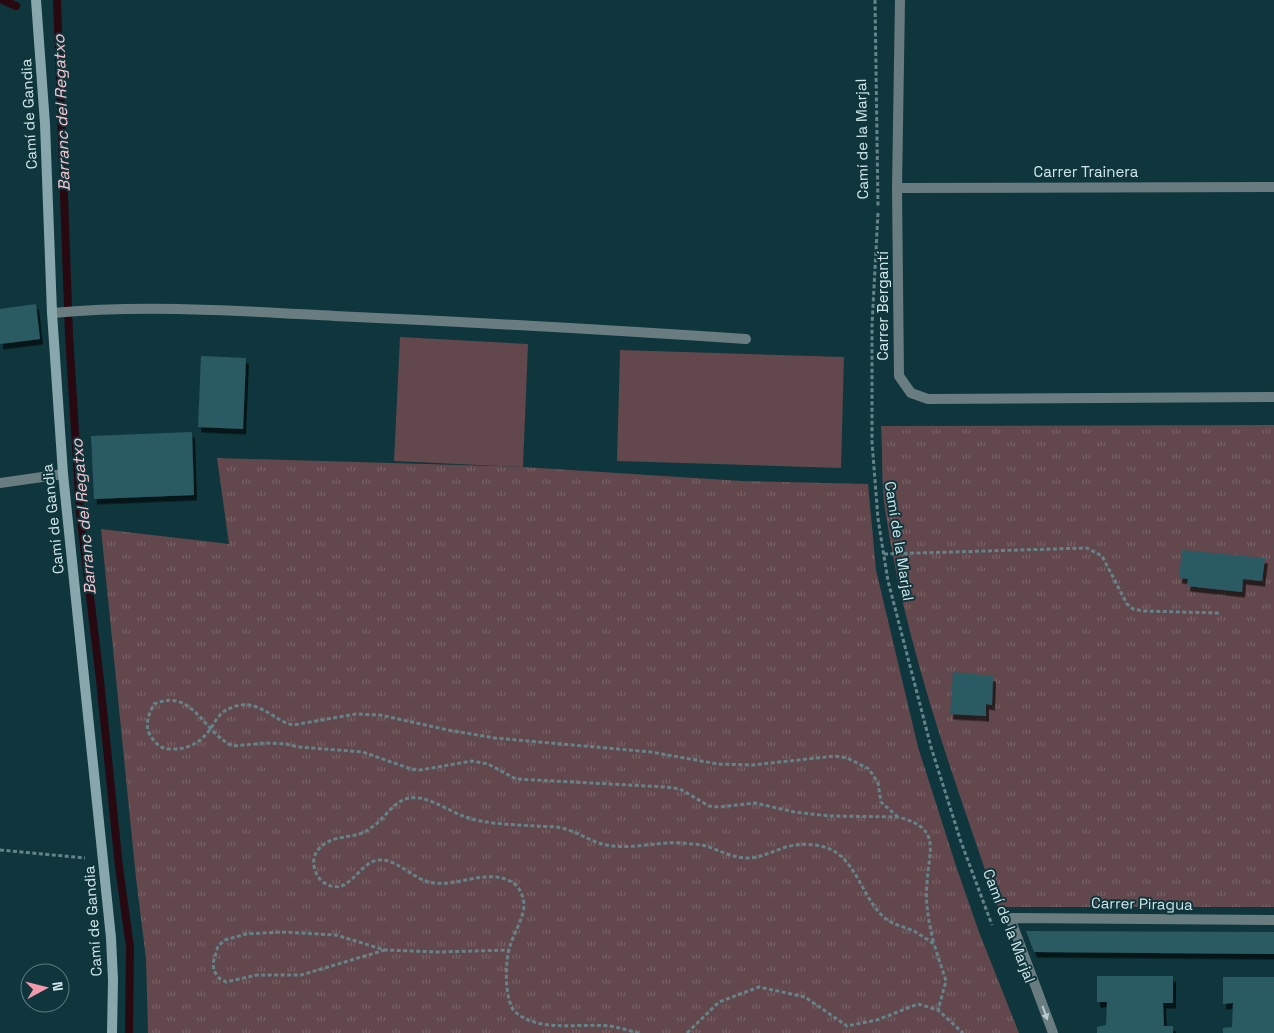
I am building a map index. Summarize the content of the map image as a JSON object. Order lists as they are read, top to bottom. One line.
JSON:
{"streets":{"main road":["Camí de Gandia"],"street":["Camí de la Marjal","Carrer Trainera","Carrer Bergantí","Carrer Piragua"]},"crossings":[["Camí de la Marjal","Carrer Piragua"],["Carrer Trainera","Carrer Bergantí"]],"water":["Barranc del Regatxo"],"north":"right"}
